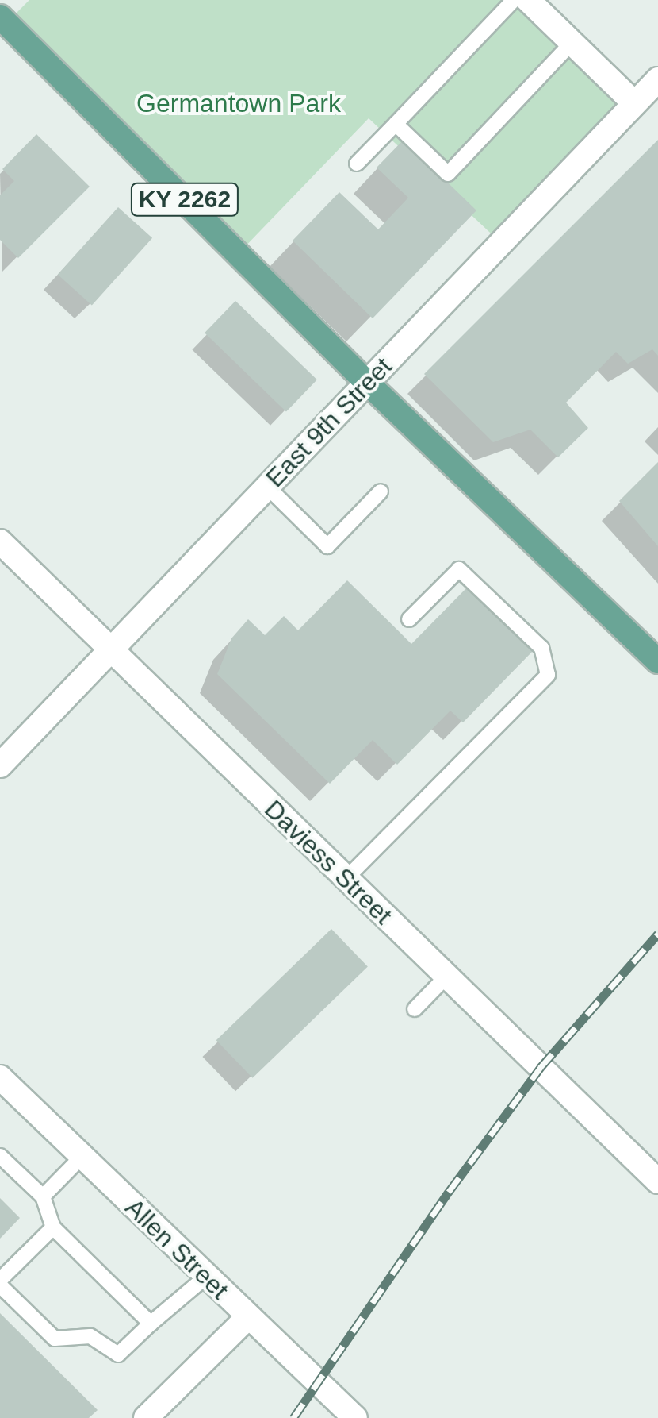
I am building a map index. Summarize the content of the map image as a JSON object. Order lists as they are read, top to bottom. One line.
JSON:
{"streets":{"main road":["KY 2262"],"street":["East 9th Street","Daviess Street","Allen Street"]},"crossings":[["KY 2262","East 9th Street"],["East 9th Street","Daviess Street"]],"parks":["Germantown Park"]}
